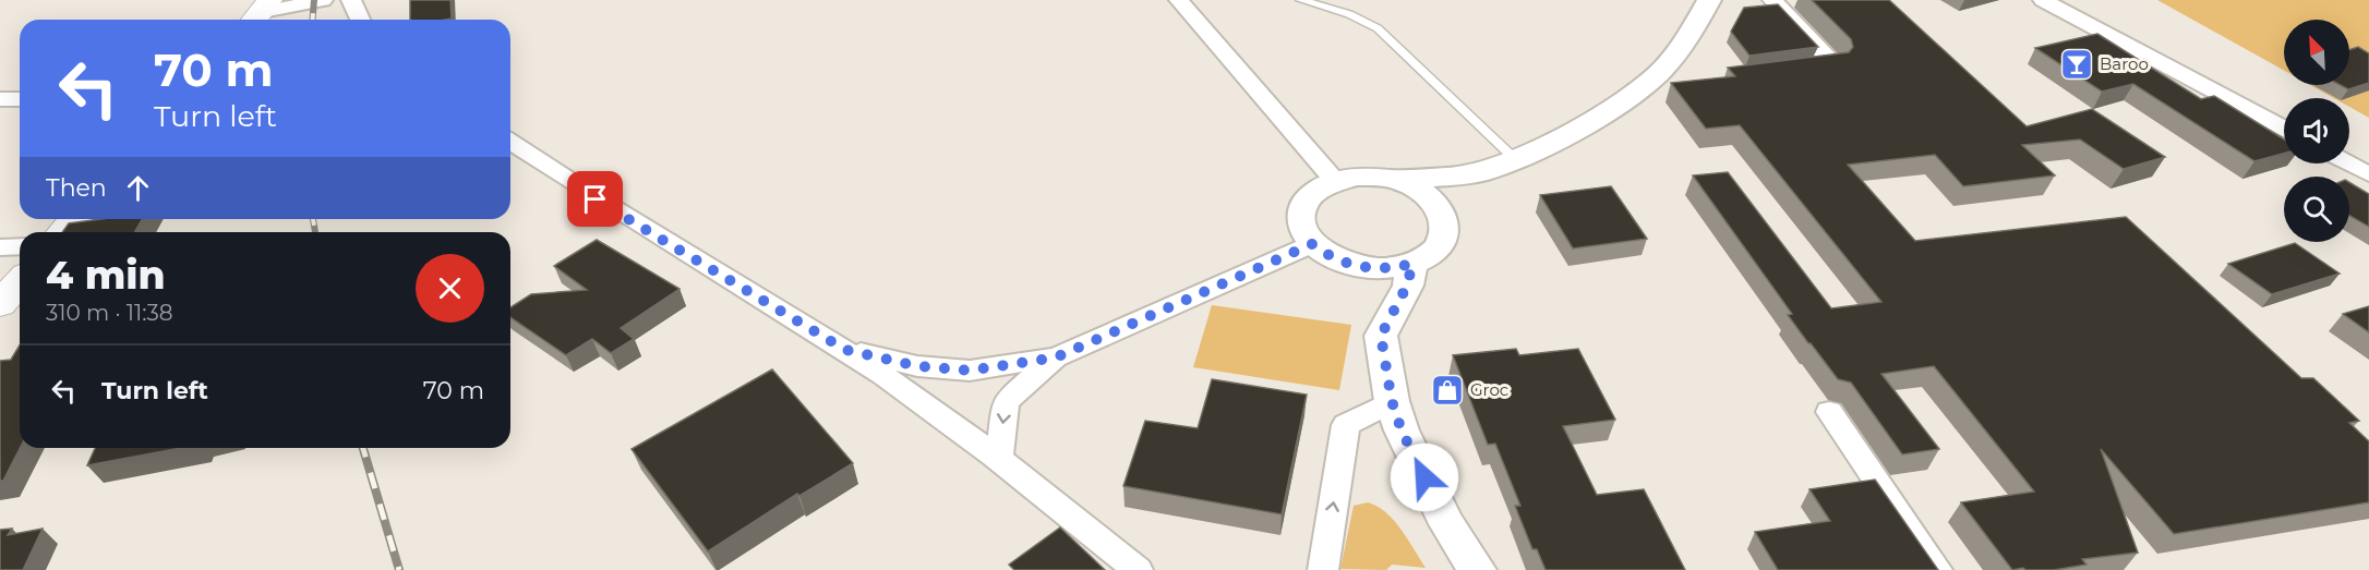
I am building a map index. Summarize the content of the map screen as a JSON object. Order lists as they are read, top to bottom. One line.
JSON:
{"places":{"bar":["Baroo"],"shop":["Groc"]},"north":"top left","page":{"turn":["70 m","Turn left"],"then":"Then","heading":["4 min","310 m · 11:38"],"list":[{"name":"Turn left","value":"70 m"}]}}
